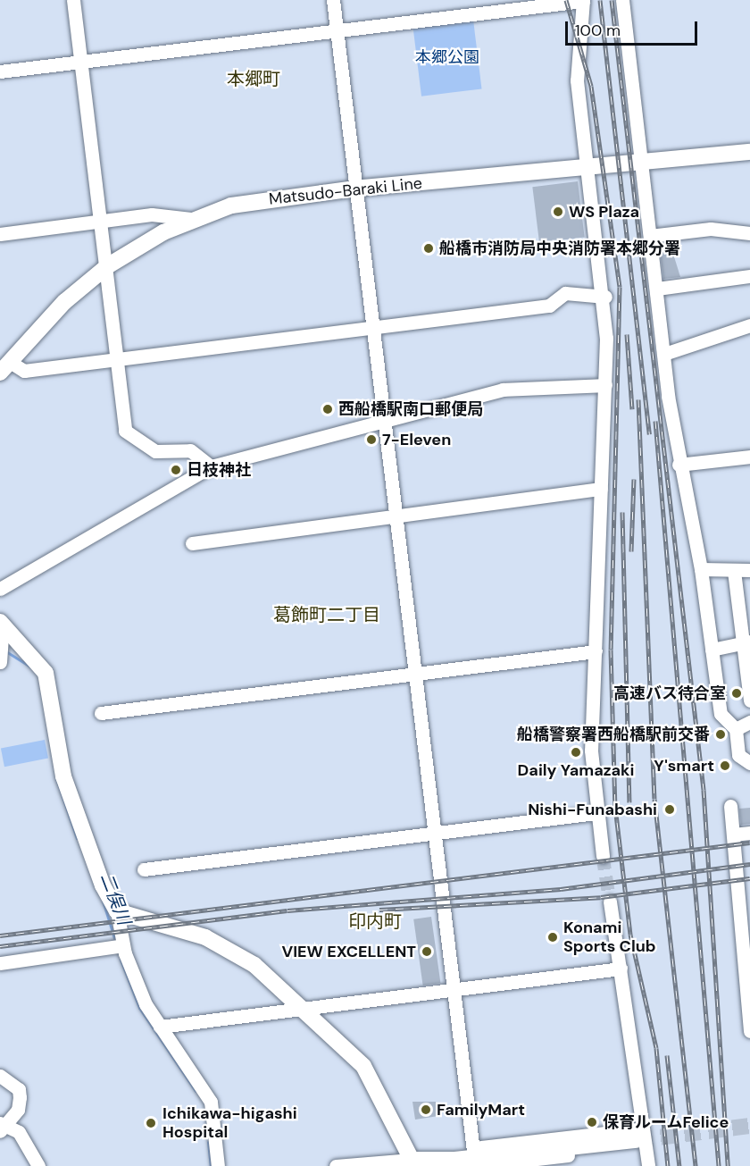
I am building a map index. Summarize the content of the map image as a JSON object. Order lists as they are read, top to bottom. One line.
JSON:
{"streets":{"main road":["Matsudo-Baraki Line"]},"districts":["本郷町","葛飾町二丁目","印内町"],"water":["二俣川"],"parks":["本郷公園"],"places":["WS Plaza","船橋市消防局中央消防署本郷分署","西船橋駅南口郵便局","7-Eleven","日枝神社","高速バス待合室","船橋警察署西船橋駅前交番","Daily Yamazaki","Y'smart","Nishi-Funabashi","Konami Sports Club","VIEW EXCELLENT","FamilyMart","保育ルームFelice","Ichikawa-higashi Hospital"],"scale_bar":"100 m"}
